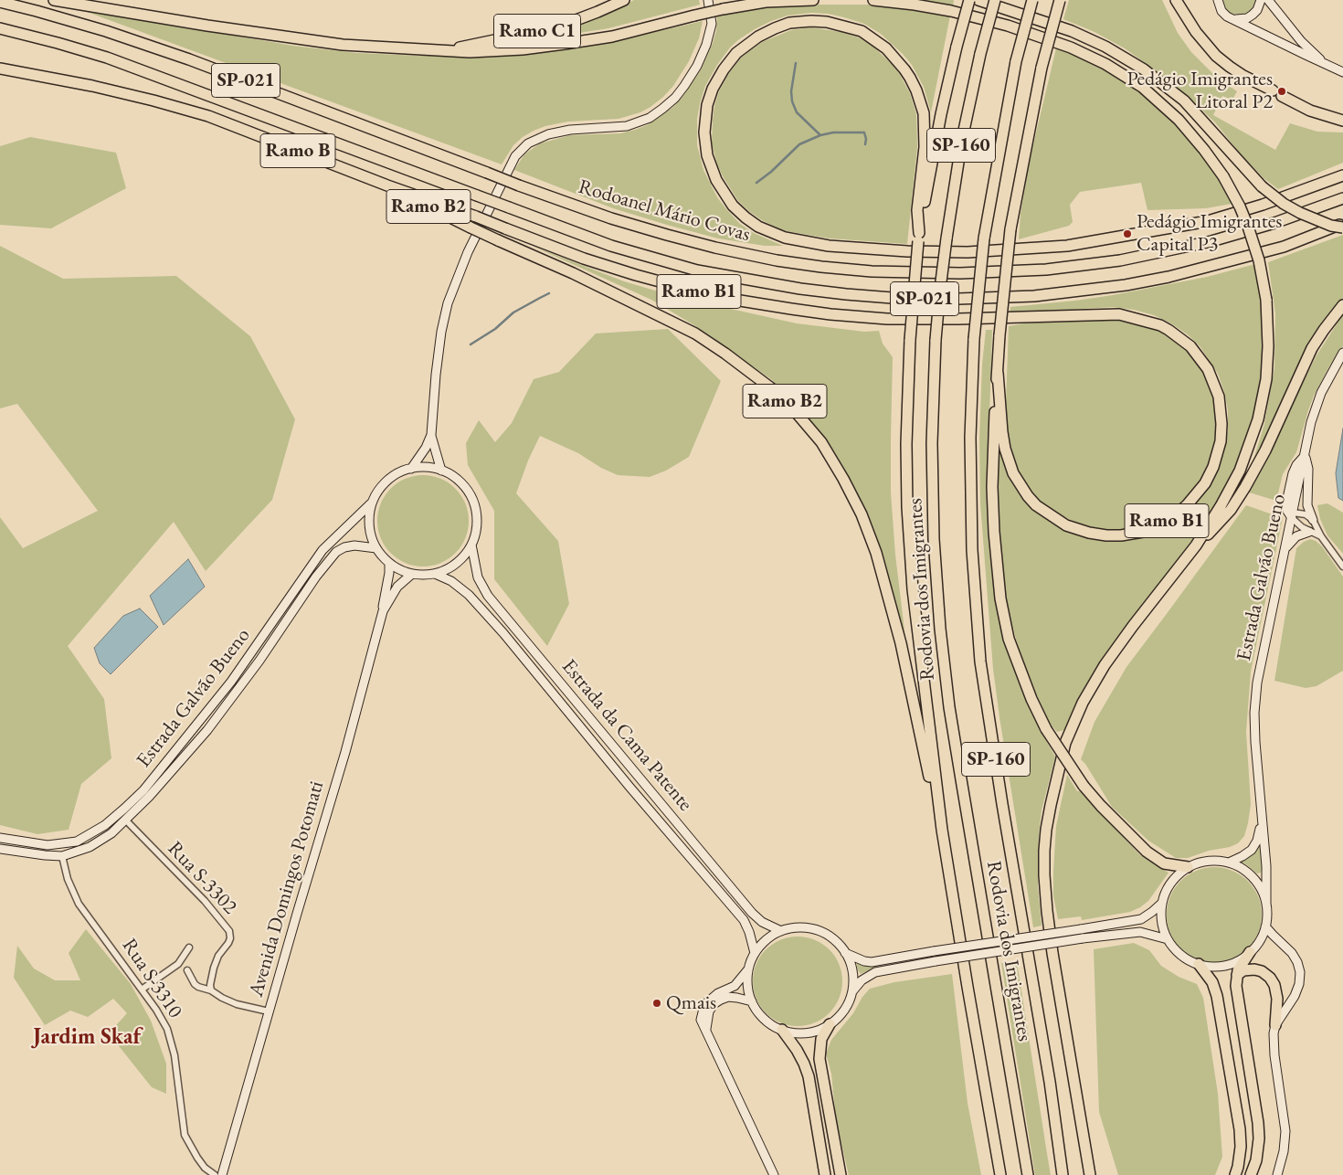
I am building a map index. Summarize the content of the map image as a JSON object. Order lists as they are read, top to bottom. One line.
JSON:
{"streets":{"highway":["Ramo C1","SP-021","SP-160","Ramo B","Ramo B2","Rodoanel Mário Covas","Ramo B1","Rodovia dos Imigrantes"],"main road":["Estrada Galvão Bueno","Estrada da Cama Patente","Avenida Domingos Potomati"],"street":["Rua S-3302","Rua S-3310"]},"crossings":[["Ramo B","Ramo B2"],["Ramo B","Ramo B1"],["Ramo B2","Ramo B1"],["Estrada Galvão Bueno","Estrada da Cama Patente"],["Estrada Galvão Bueno","Rua S-3302"],["Estrada Galvão Bueno","Avenida Domingos Potomati"],["Estrada Galvão Bueno","Rua S-3310"],["Estrada da Cama Patente","Avenida Domingos Potomati"]],"districts":["Jardim Skaf"],"places":["Pedágio Imigrantes Litoral P2","Pedágio Imigrantes Capital P3","Qmais"]}
